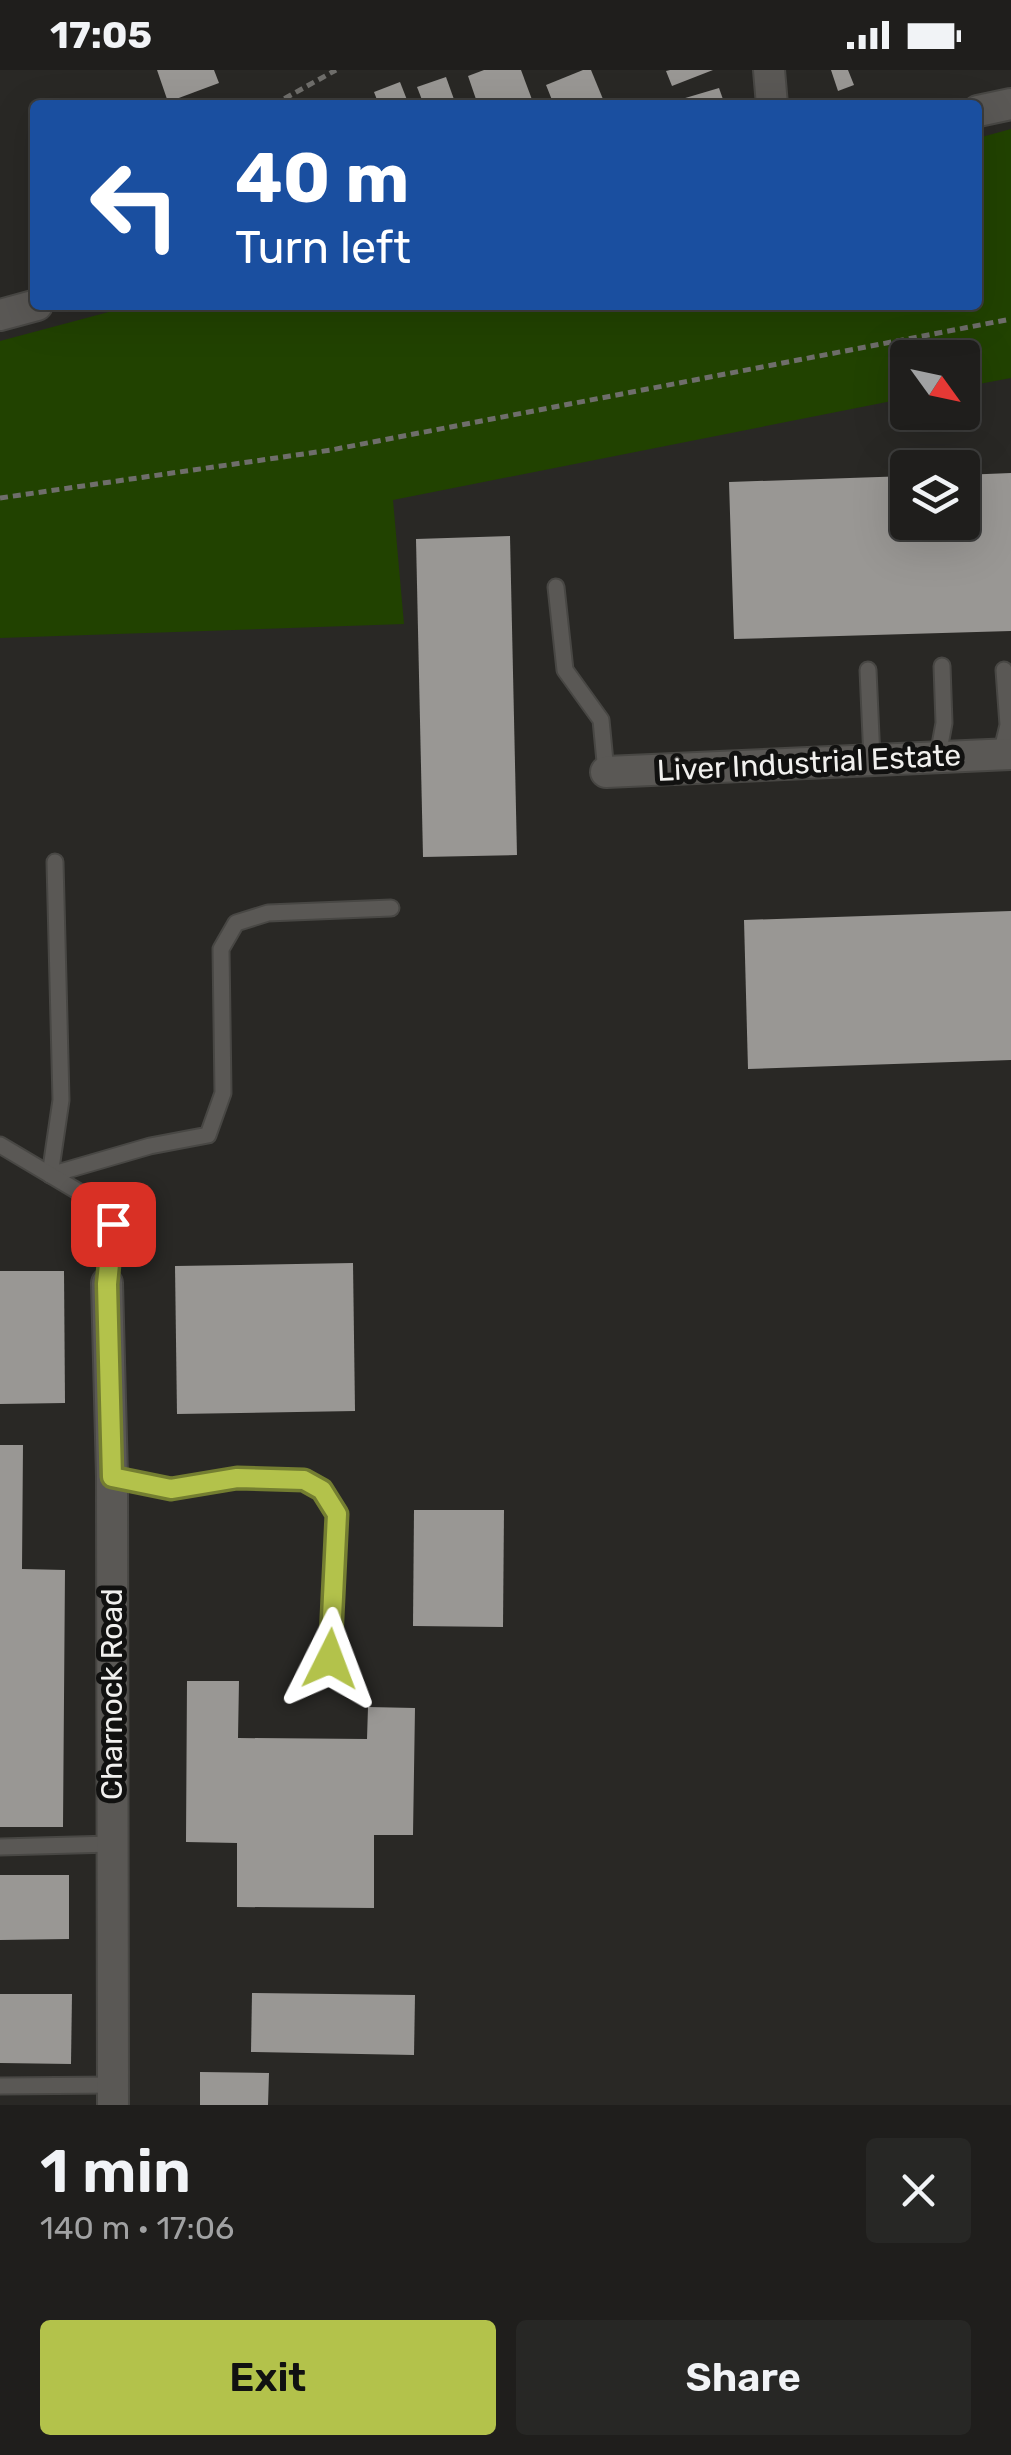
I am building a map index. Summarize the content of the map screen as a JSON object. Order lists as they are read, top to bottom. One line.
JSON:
{"streets":{"street":["Liver Industrial Estate","Charnock Road"]},"north":"bottom right","page":{"status":"17:05","turn":["40 m","Turn left"],"heading":["1 min","140 m · 17:06"],"buttons":["Exit","Share"]}}
